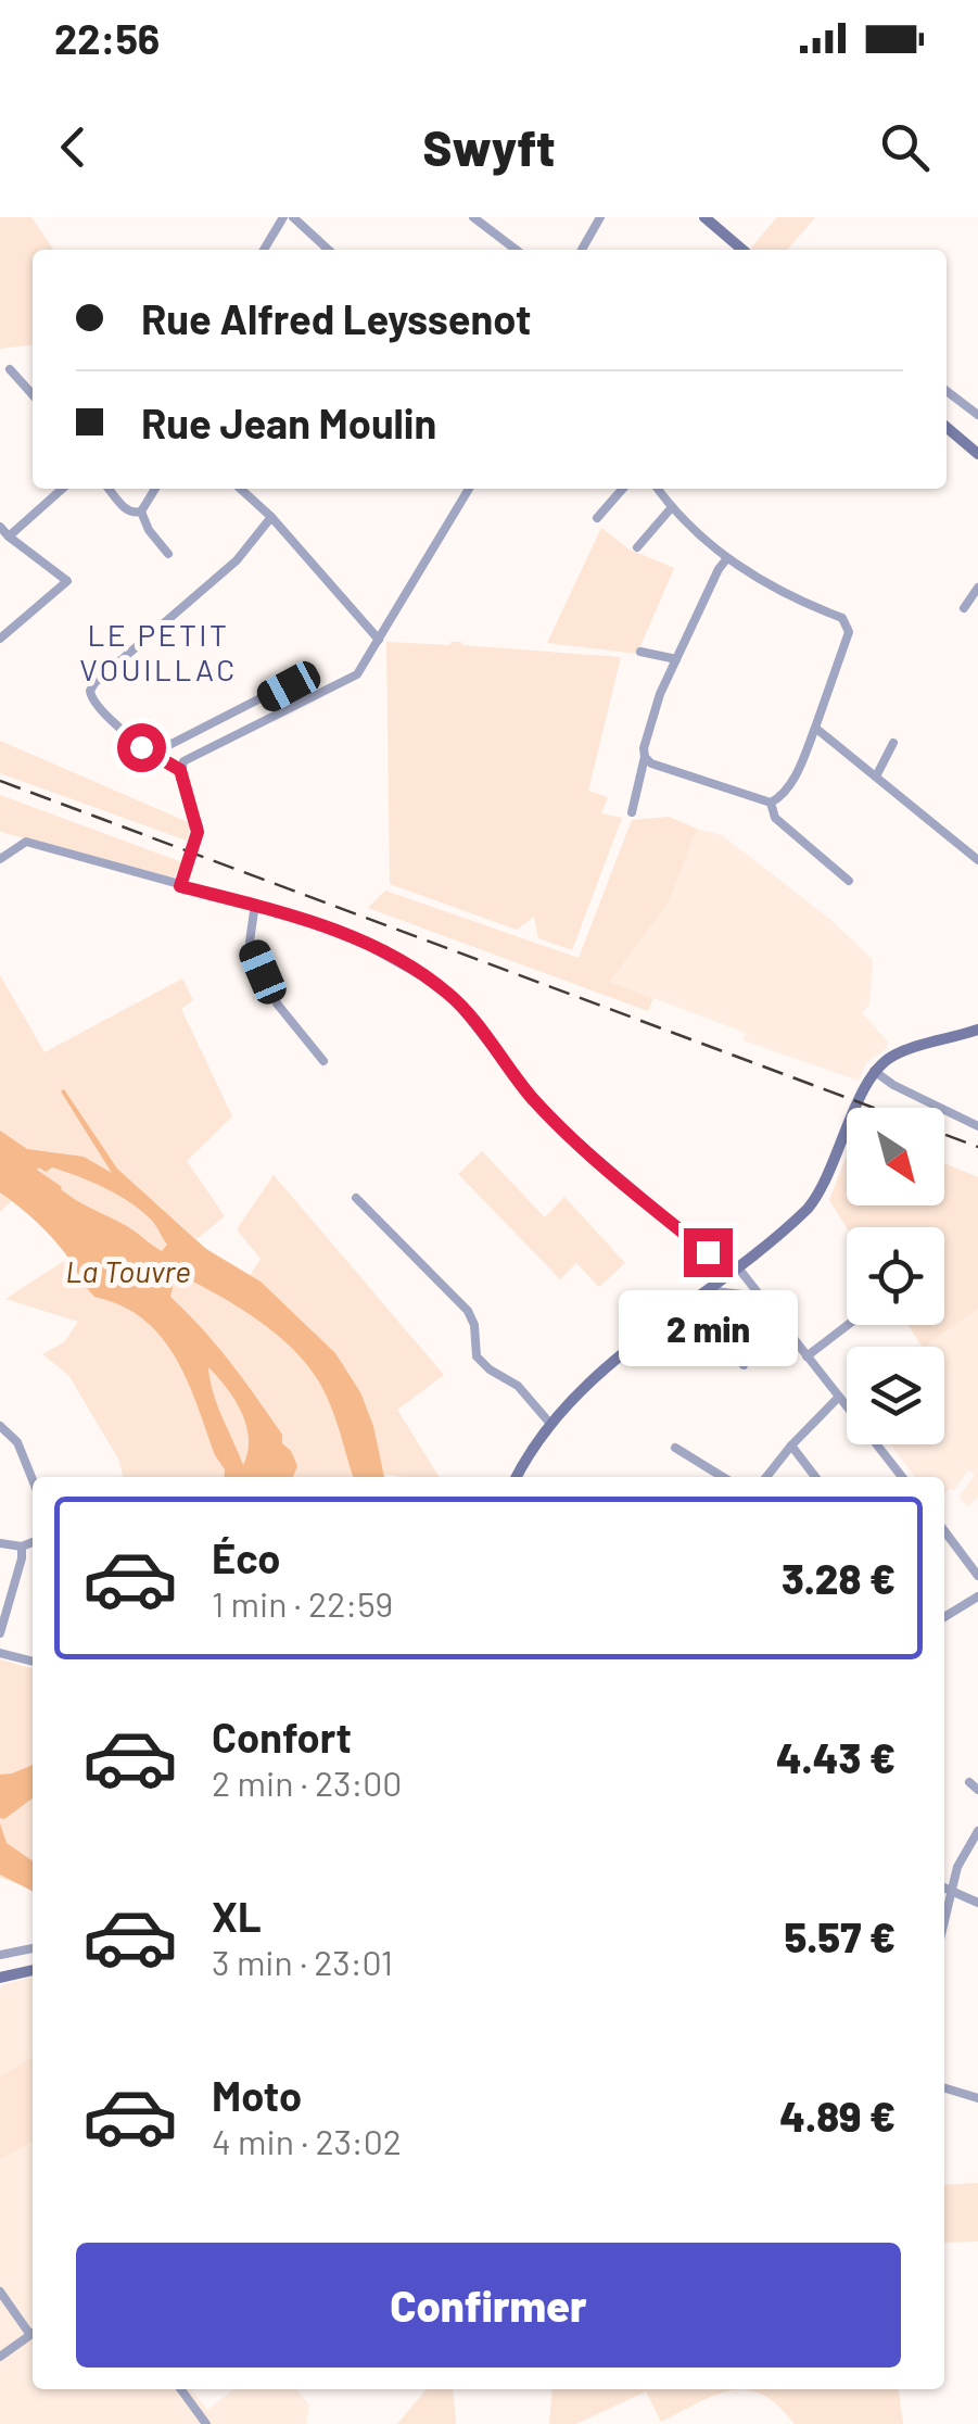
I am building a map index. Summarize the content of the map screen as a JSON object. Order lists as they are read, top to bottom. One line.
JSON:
{"districts":["LE PETIT VOUILLAC"],"water":["La Touvre"],"north":"bottom right","page":{"status":"22:56","header":"Swyft","banner":["Rue Alfred Leyssenot","Rue Jean Moulin"],"bubble":"2 min","list":[{"name":"Éco","note":"1 min · 22:59","value":"3.28 €"},{"name":"Confort","note":"2 min · 23:00","value":"4.43 €"},{"name":"XL","note":"3 min · 23:01","value":"5.57 €"},{"name":"Moto","note":"4 min · 23:02","value":"4.89 €"}],"buttons":"Confirmer"}}
